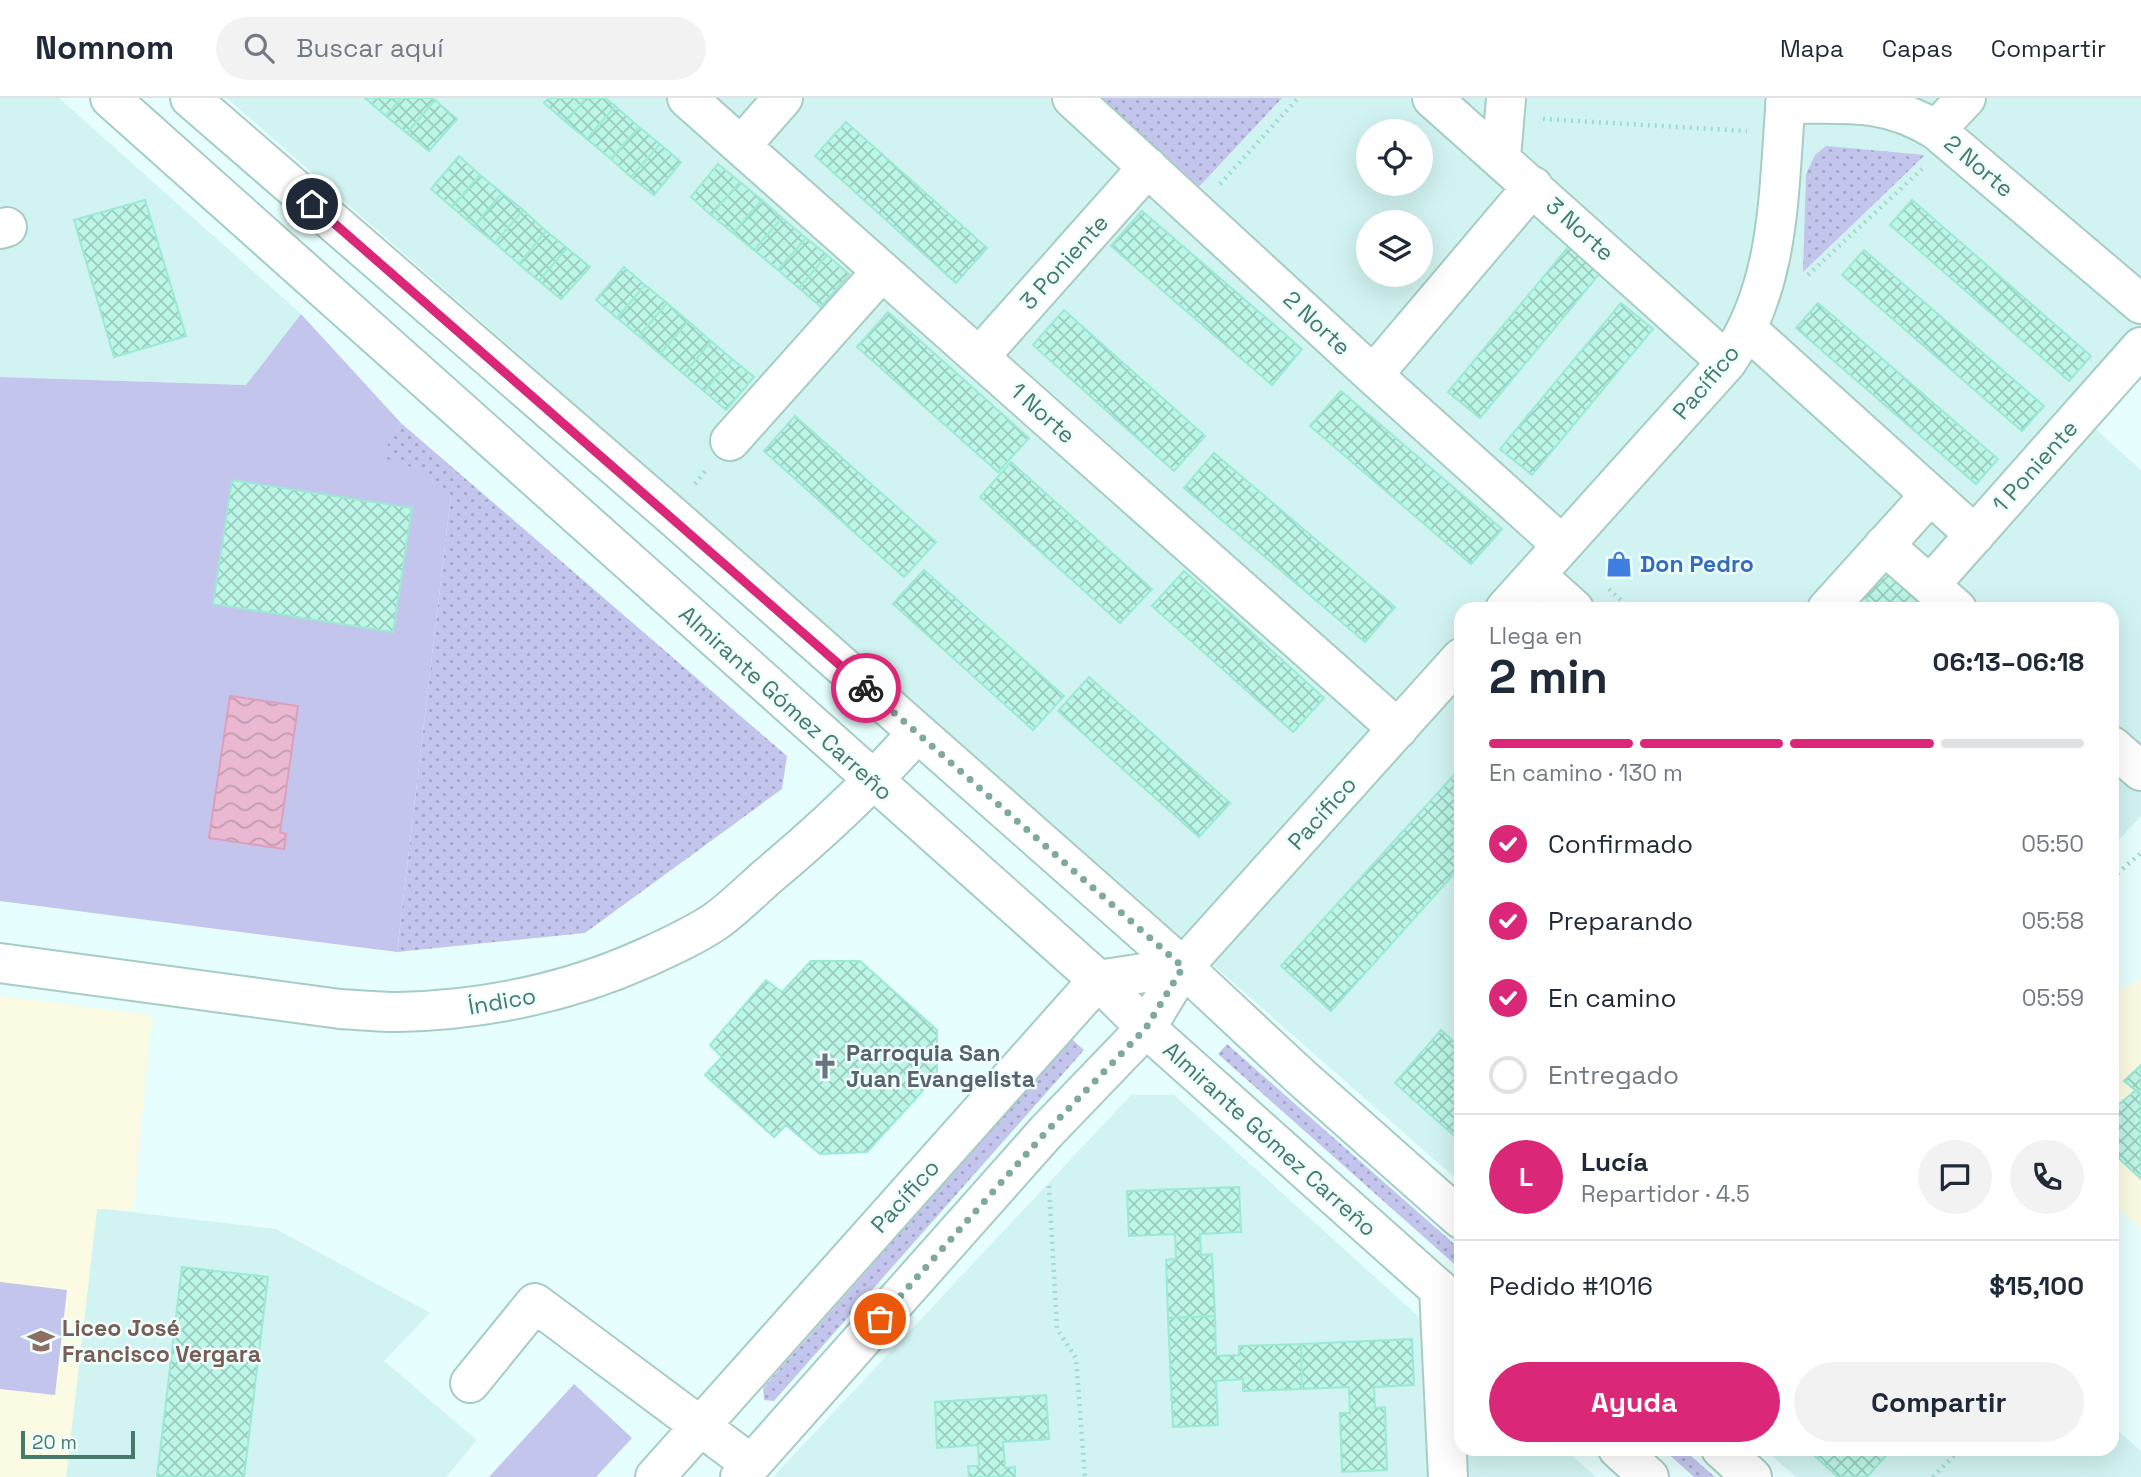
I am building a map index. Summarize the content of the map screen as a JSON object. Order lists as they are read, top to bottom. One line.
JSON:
{"streets":{"street":["2 Norte","3 Norte","3 Poniente","Pacífico","1 Norte","1 Poniente","Almirante Gómez Carreño","Índico"]},"crossings":[["2 Norte","3 Poniente"],["2 Norte","Pacífico"],["3 Norte","Pacífico"],["3 Poniente","1 Norte"],["Pacífico","1 Norte"],["Pacífico","Almirante Gómez Carreño"],["Almirante Gómez Carreño","Índico"]],"places":{"shop":["Don Pedro"],"church":["Parroquia San Juan Evangelista"],"school or university":["Liceo José Francisco Vergara"]},"scale_bar":"20 m","page":{"header":"Nomnom","search":"Buscar aquí","nav":["Mapa","Capas","Compartir"],"heading":["2 min","Llega en","06:13–06:18"],"panel":["Lucía","Repartidor · 4.5","Pedido #1016","$15,100"],"bar":"En camino · 130 m","list":[["Confirmado","05:50"],["Preparando","05:58"],["En camino","05:59"],"Entregado"],"round":"L","buttons":["Ayuda","Compartir"],"scale":"20 m"}}
